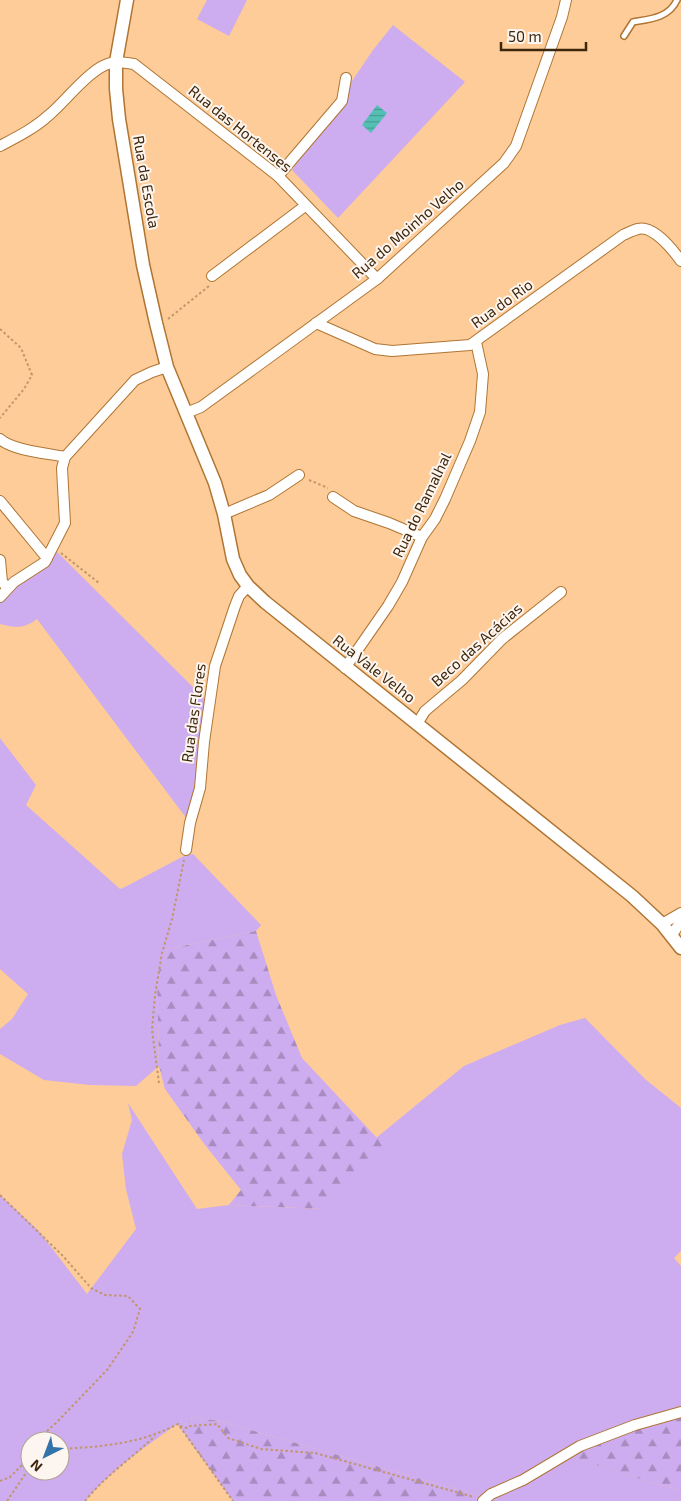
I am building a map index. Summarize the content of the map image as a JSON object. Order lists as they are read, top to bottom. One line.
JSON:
{"streets":{"street":["Rua das Hortenses","Rua da Escola","Rua do Moinho Velho","Rua do Rio","Rua do Ramalhal","Beco das Acácias","Rua Vale Velho","Rua das Flores"]},"crossings":[["Rua das Hortenses","Rua da Escola"],["Rua das Hortenses","Rua do Moinho Velho"],["Rua da Escola","Rua Vale Velho"],["Rua do Moinho Velho","Rua do Rio"],["Rua do Moinho Velho","Rua Vale Velho"],["Rua do Rio","Rua do Ramalhal"],["Rua do Ramalhal","Rua Vale Velho"],["Beco das Acácias","Rua Vale Velho"],["Rua Vale Velho","Rua das Flores"]],"scale_bar":"50 m","north":"bottom left"}
